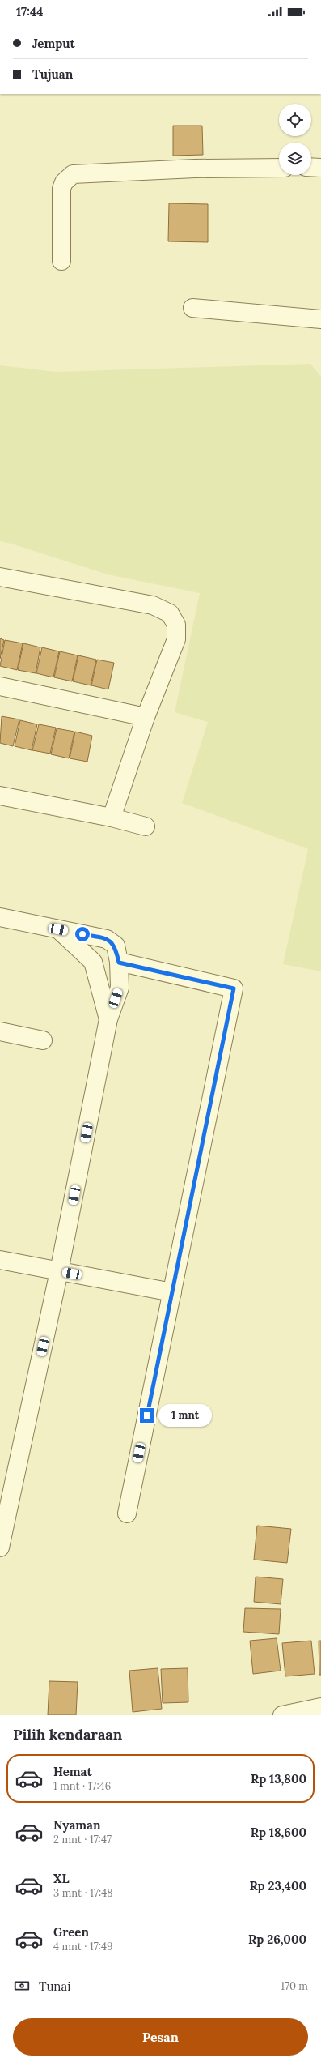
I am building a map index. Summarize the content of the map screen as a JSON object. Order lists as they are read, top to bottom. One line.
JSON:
{"page":{"status":"17:44","banner":["Jemput","Tujuan"],"bubble":"1 mnt","heading":"Pilih kendaraan","list":[{"name":"Hemat","note":"1 mnt · 17:46","value":"Rp 13,800"},{"name":"Nyaman","note":"2 mnt · 17:47","value":"Rp 18,600"},{"name":"XL","note":"3 mnt · 17:48","value":"Rp 23,400"},{"name":"Green","note":"4 mnt · 17:49","value":"Rp 26,000"}],"pay":["Tunai","170 m"],"buttons":"Pesan"}}
